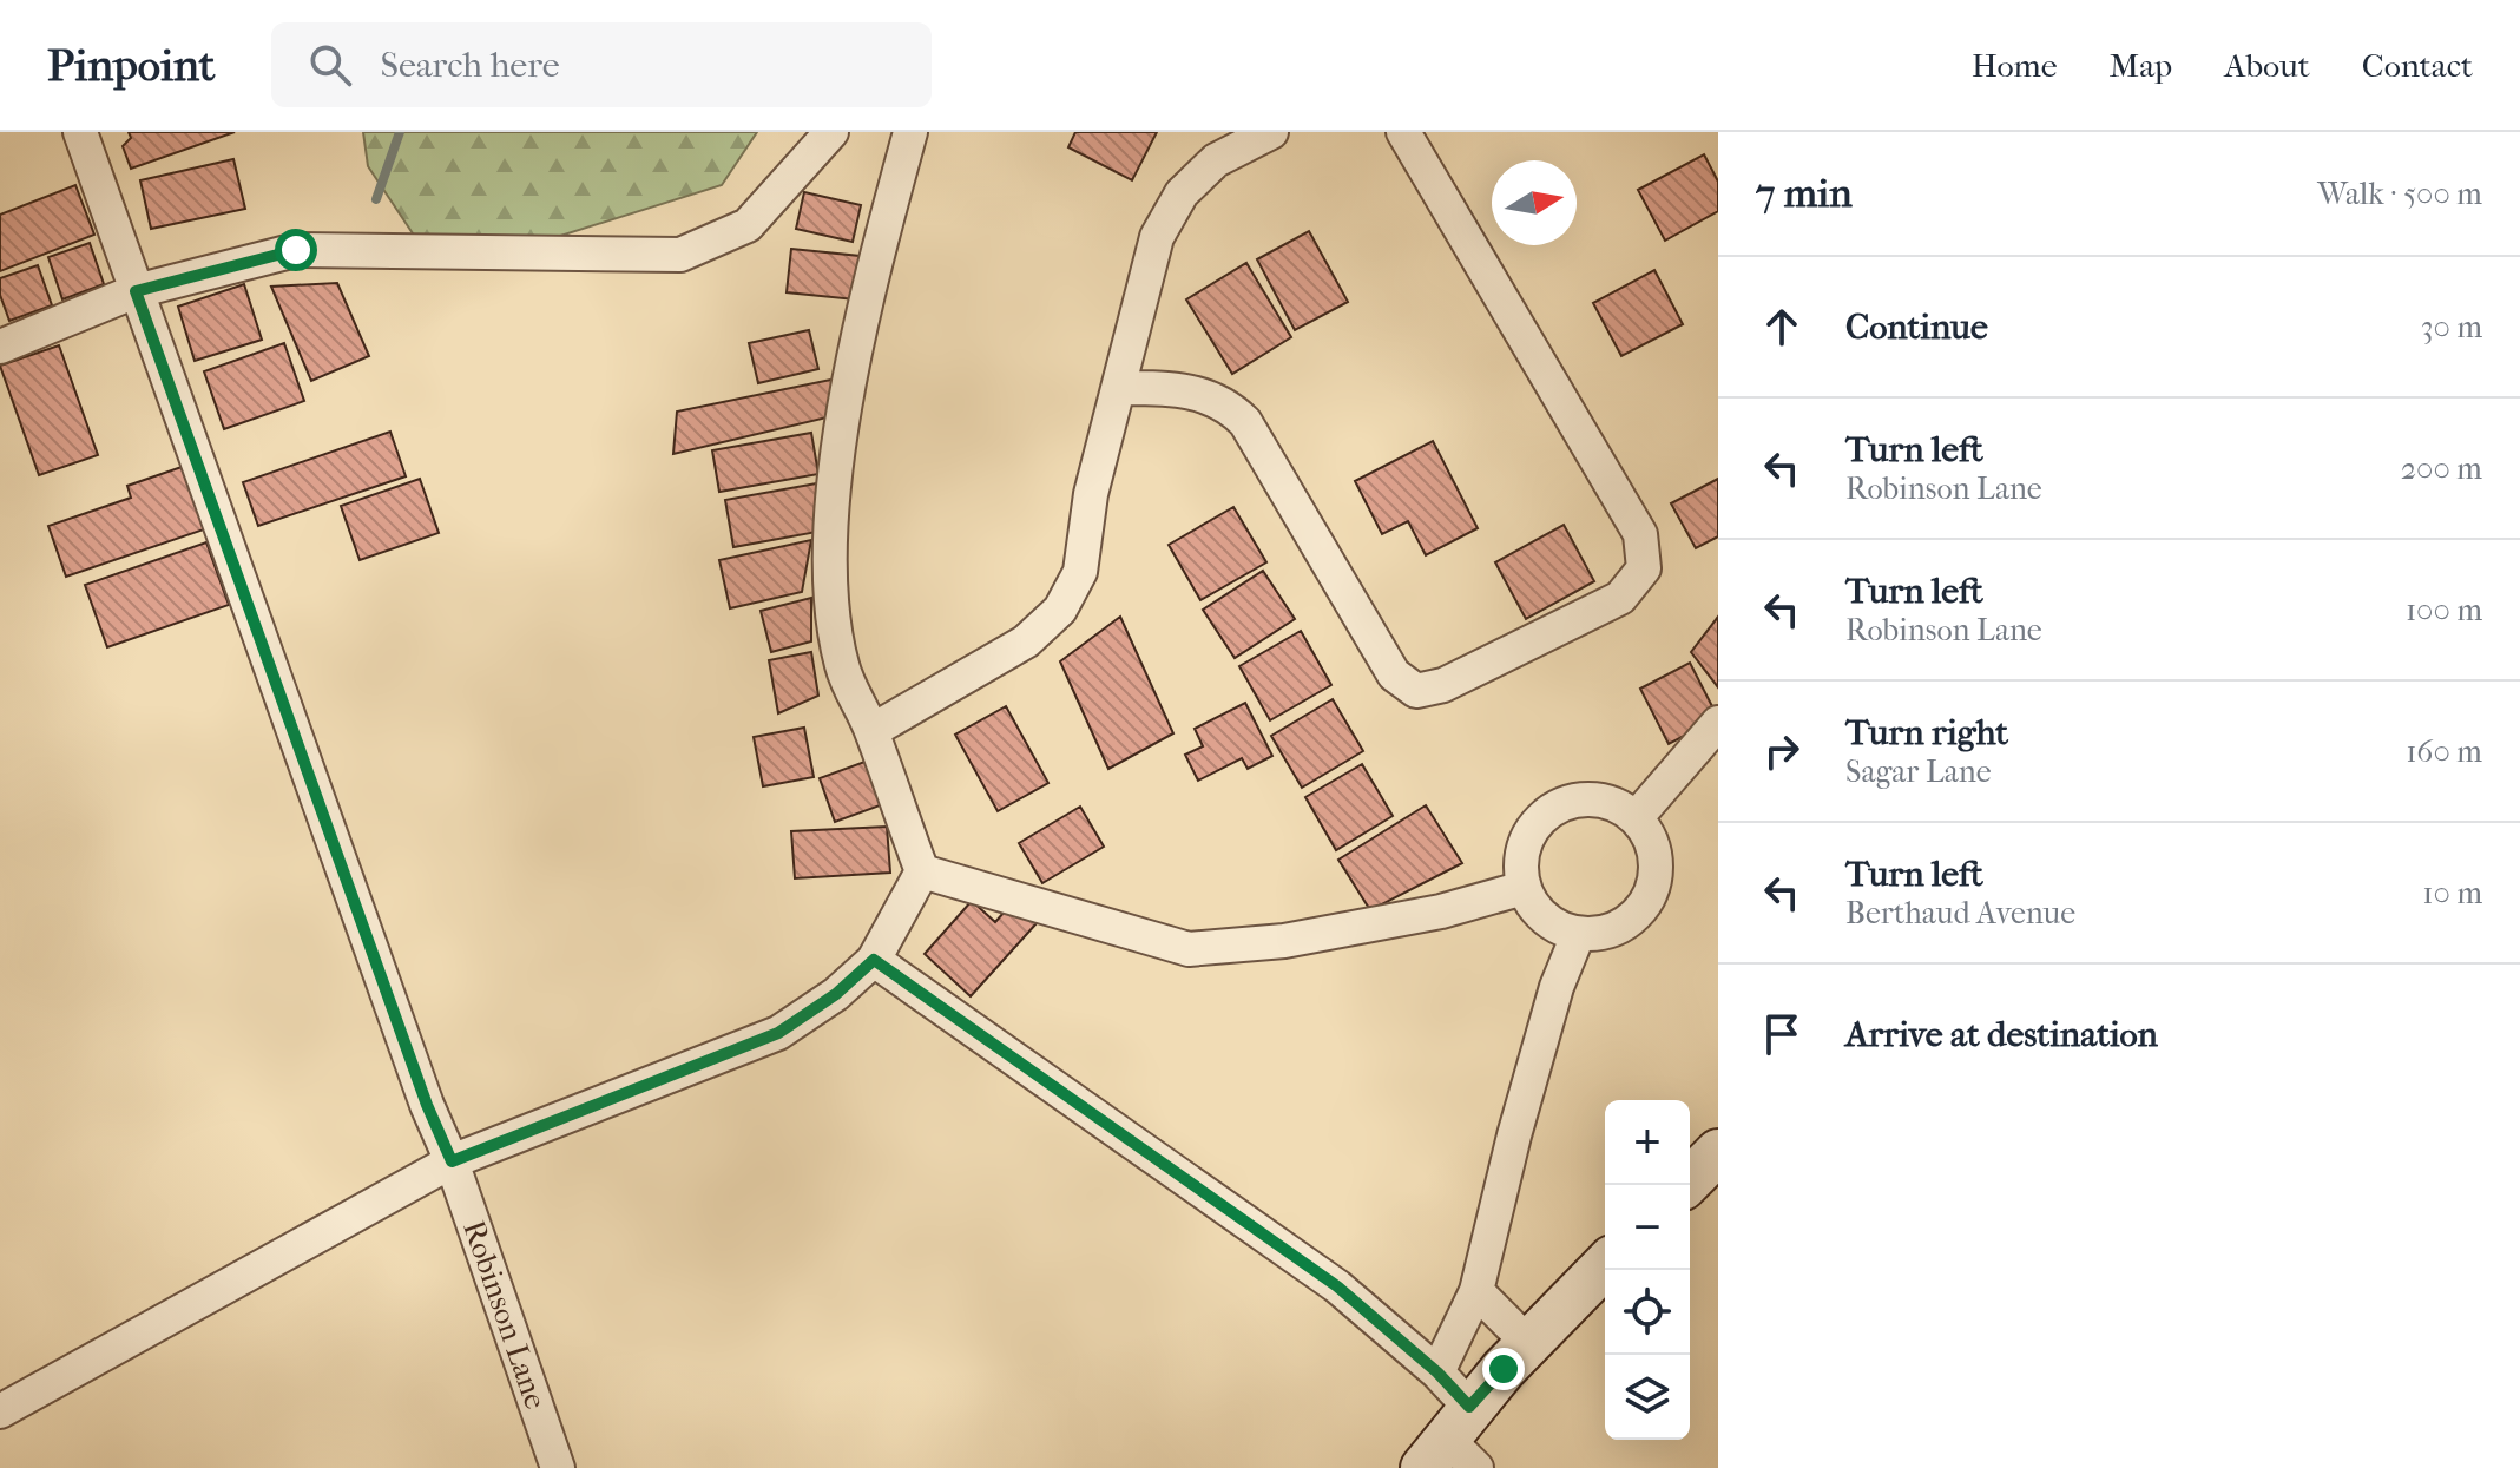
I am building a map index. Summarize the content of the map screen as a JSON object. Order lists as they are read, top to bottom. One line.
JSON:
{"streets":{"street":["Robinson Lane"]},"north":"right","page":{"header":"Pinpoint","search":"Search here","nav":["Home","Map","About","Contact"],"heading":["7 min","Walk · 500 m"],"list":[["Continue","30 m"],["Turn left","Robinson Lane","200 m"],["Turn left","Robinson Lane","100 m"],["Turn right","Sagar Lane","160 m"],["Turn left","Berthaud Avenue","10 m"],"Arrive at destination"],"map_buttons":["+","−"]}}
